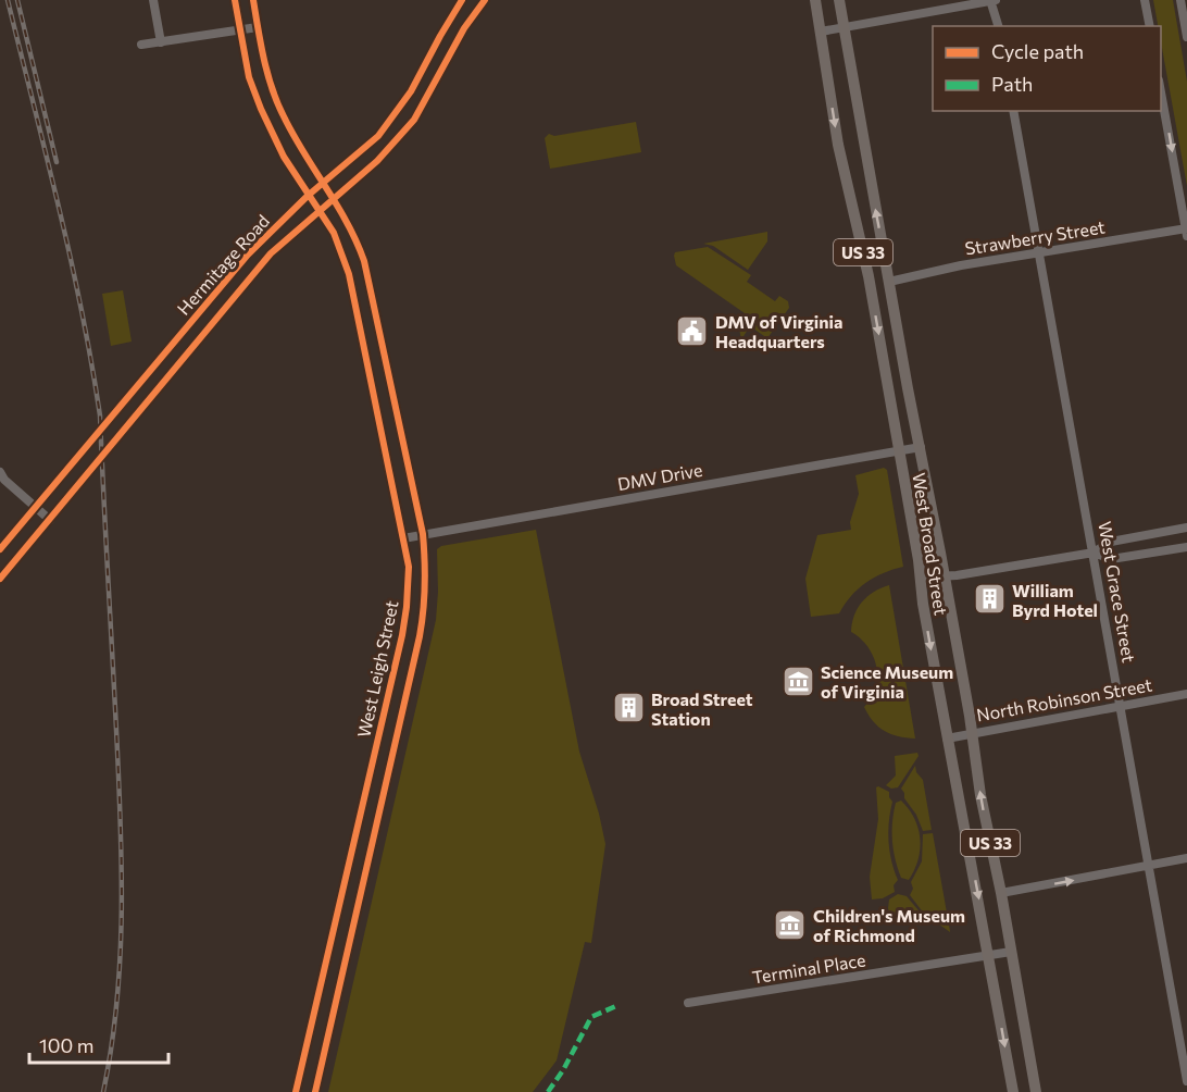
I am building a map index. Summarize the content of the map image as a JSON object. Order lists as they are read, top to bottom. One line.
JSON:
{"streets":{"main road":["US 33","West Broad Street"],"street":["Strawberry Street","Hermitage Road","DMV Drive","West Grace Street","West Leigh Street","North Robinson Street","Terminal Place"]},"crossings":[["Strawberry Street","West Broad Street"],["Strawberry Street","West Grace Street"],["Hermitage Road","West Leigh Street"],["DMV Drive","West Broad Street"],["DMV Drive","West Leigh Street"],["West Broad Street","North Robinson Street"],["West Broad Street","Terminal Place"],["West Grace Street","North Robinson Street"]],"places":{"public building":["DMV of Virginia Headquarters"],"building":["William Byrd Hotel","Broad Street Station"],"museum":["Science Museum of Virginia","Children's Museum of Richmond"]},"legend":["Cycle path","Path"],"scale_bar":"100 m"}
